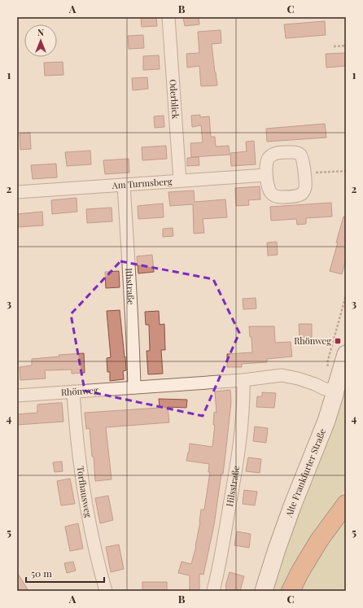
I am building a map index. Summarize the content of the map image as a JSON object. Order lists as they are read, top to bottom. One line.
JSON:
{"streets":{"street":["Oderblick","Am Turmsberg","Ithstraße","Rhönweg","Alte Frankfurter Straße","Hilsstraße","Torfhausweg"]},"crossings":[["Oderblick","Am Turmsberg"],["Am Turmsberg","Ithstraße"],["Ithstraße","Rhönweg"],["Rhönweg","Alte Frankfurter Straße"],["Rhönweg","Hilsstraße"],["Rhönweg","Torfhausweg"]],"places":{"transit":["Rhönweg"]},"scale_bar":"50 m","north":"top","grid":{"columns":["A","B","C"],"rows":["1","2","3","4","5"]}}
